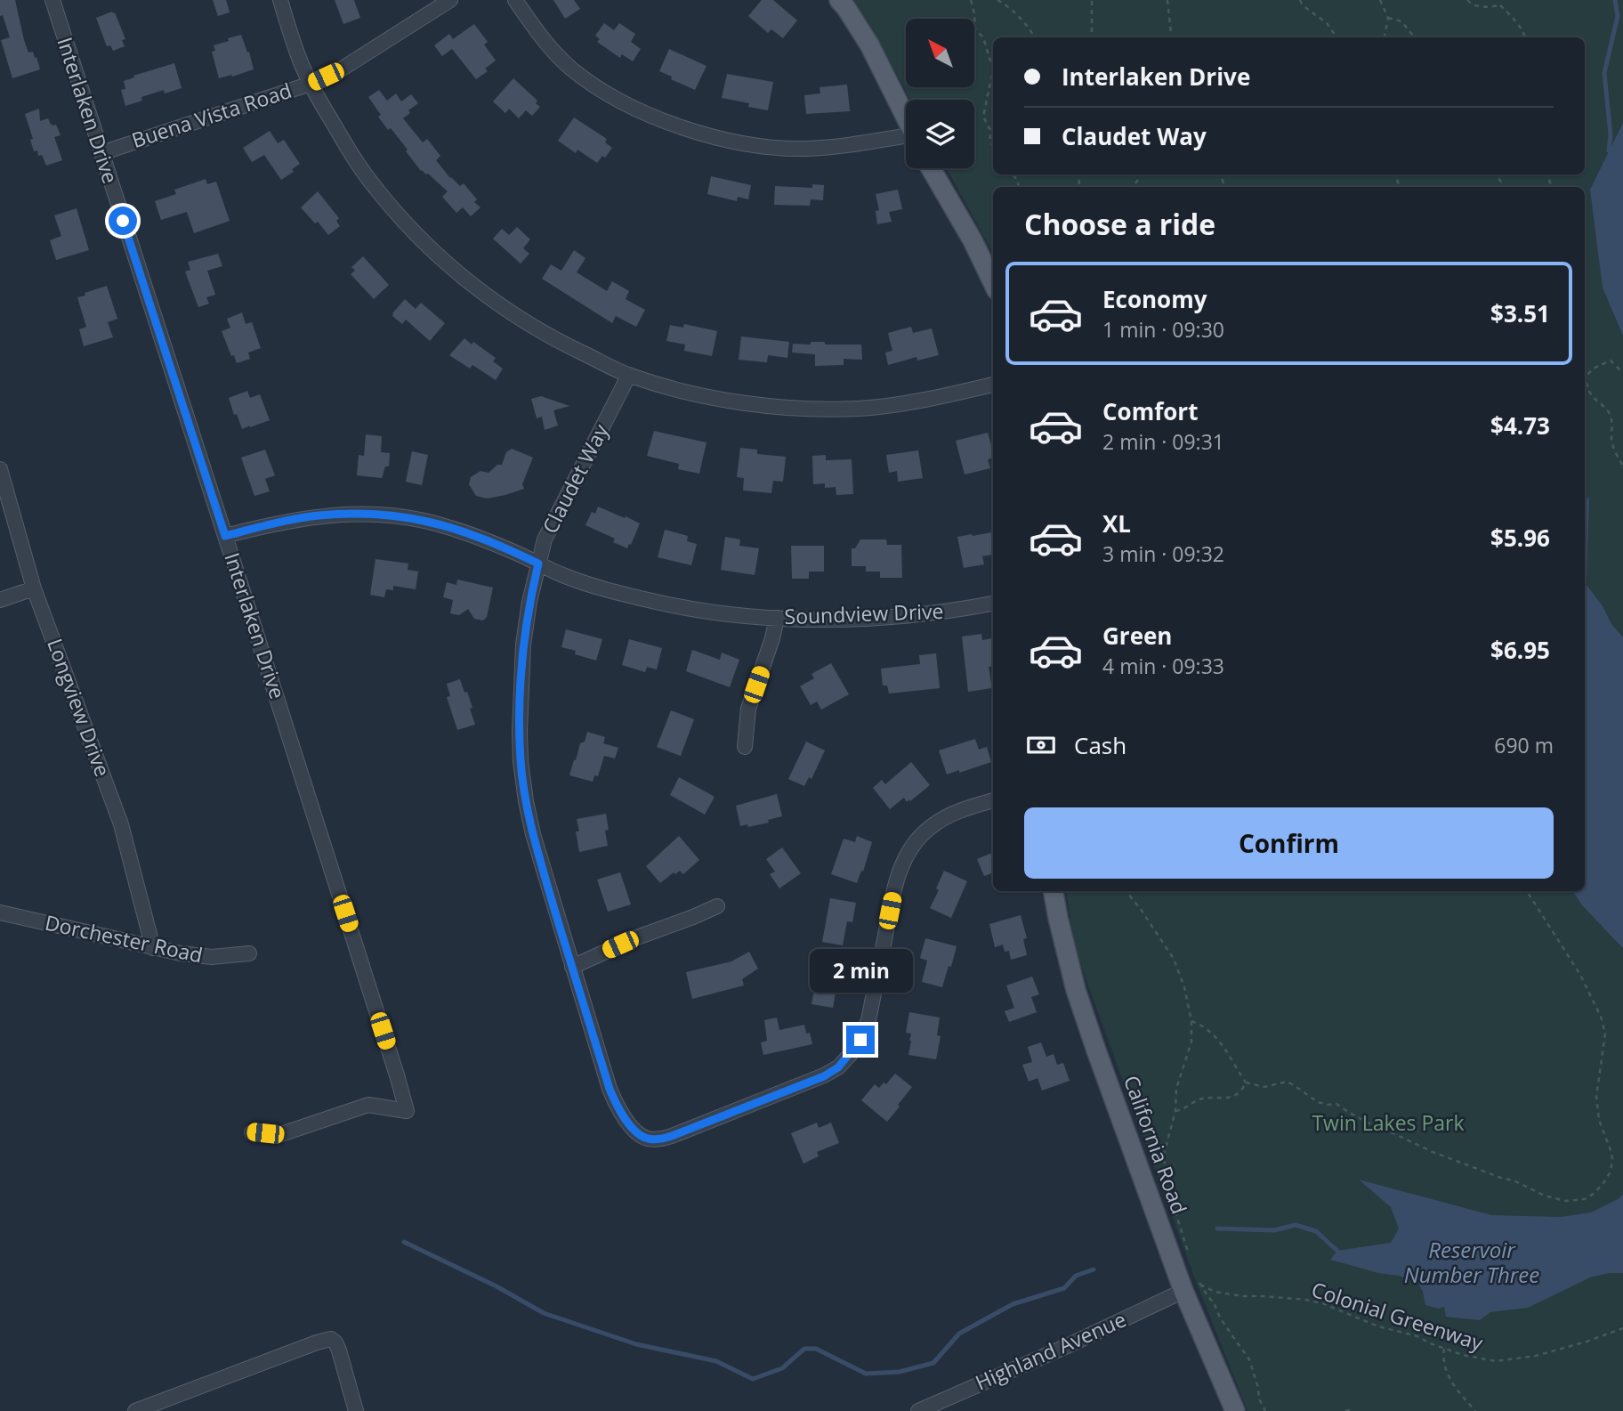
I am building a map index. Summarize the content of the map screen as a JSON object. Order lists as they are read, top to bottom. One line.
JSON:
{"streets":{"main road":["California Road"],"street":["Interlaken Drive","Buena Vista Road","Claudet Way","Soundview Drive","Longview Drive","Dorchester Road","Highland Avenue"],"path":["Colonial Greenway"]},"crossings":[["Interlaken Drive","Buena Vista Road"],["Interlaken Drive","Soundview Drive"],["Claudet Way","Soundview Drive"],["Longview Drive","Dorchester Road"],["California Road","Colonial Greenway"],["California Road","Highland Avenue"],["Colonial Greenway","Highland Avenue"]],"water":["Reservoir Number Three"],"parks":["Twin Lakes Park"],"north":"top left","page":{"banner":["Interlaken Drive","Claudet Way"],"heading":"Choose a ride","list":[{"name":"Economy","note":"1 min · 09:30","value":"$3.51"},{"name":"Comfort","note":"2 min · 09:31","value":"$4.73"},{"name":"XL","note":"3 min · 09:32","value":"$5.96"},{"name":"Green","note":"4 min · 09:33","value":"$6.95"}],"pay":["Cash","690 m"],"buttons":"Confirm","bubble":"2 min"}}
